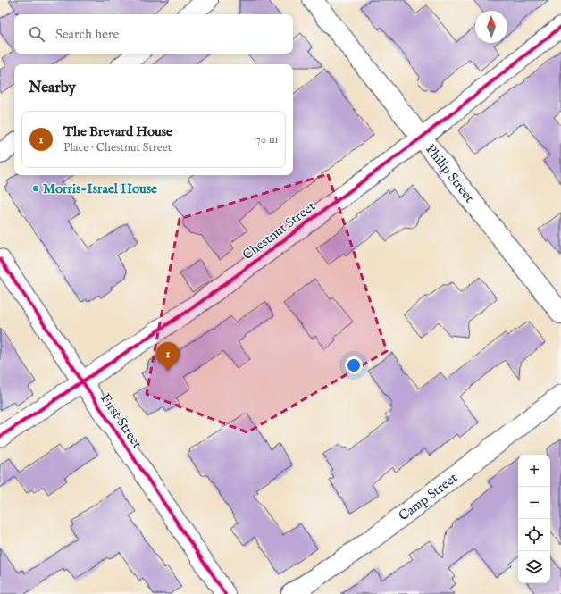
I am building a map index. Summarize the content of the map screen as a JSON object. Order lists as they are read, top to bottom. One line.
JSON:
{"streets":{"street":["Philip Street","Chestnut Street","First Street","Camp Street"]},"crossings":[["Philip Street","Chestnut Street"],["Chestnut Street","First Street"]],"places":["Morris-Israel House"],"north":"top","page":{"search":"Search here","heading":"Nearby","list":[{"mark":"1","name":"The Brevard House","note":"Place · Chestnut Street","value":"70 m"}],"pins":"1","map_buttons":["+","−"]}}
